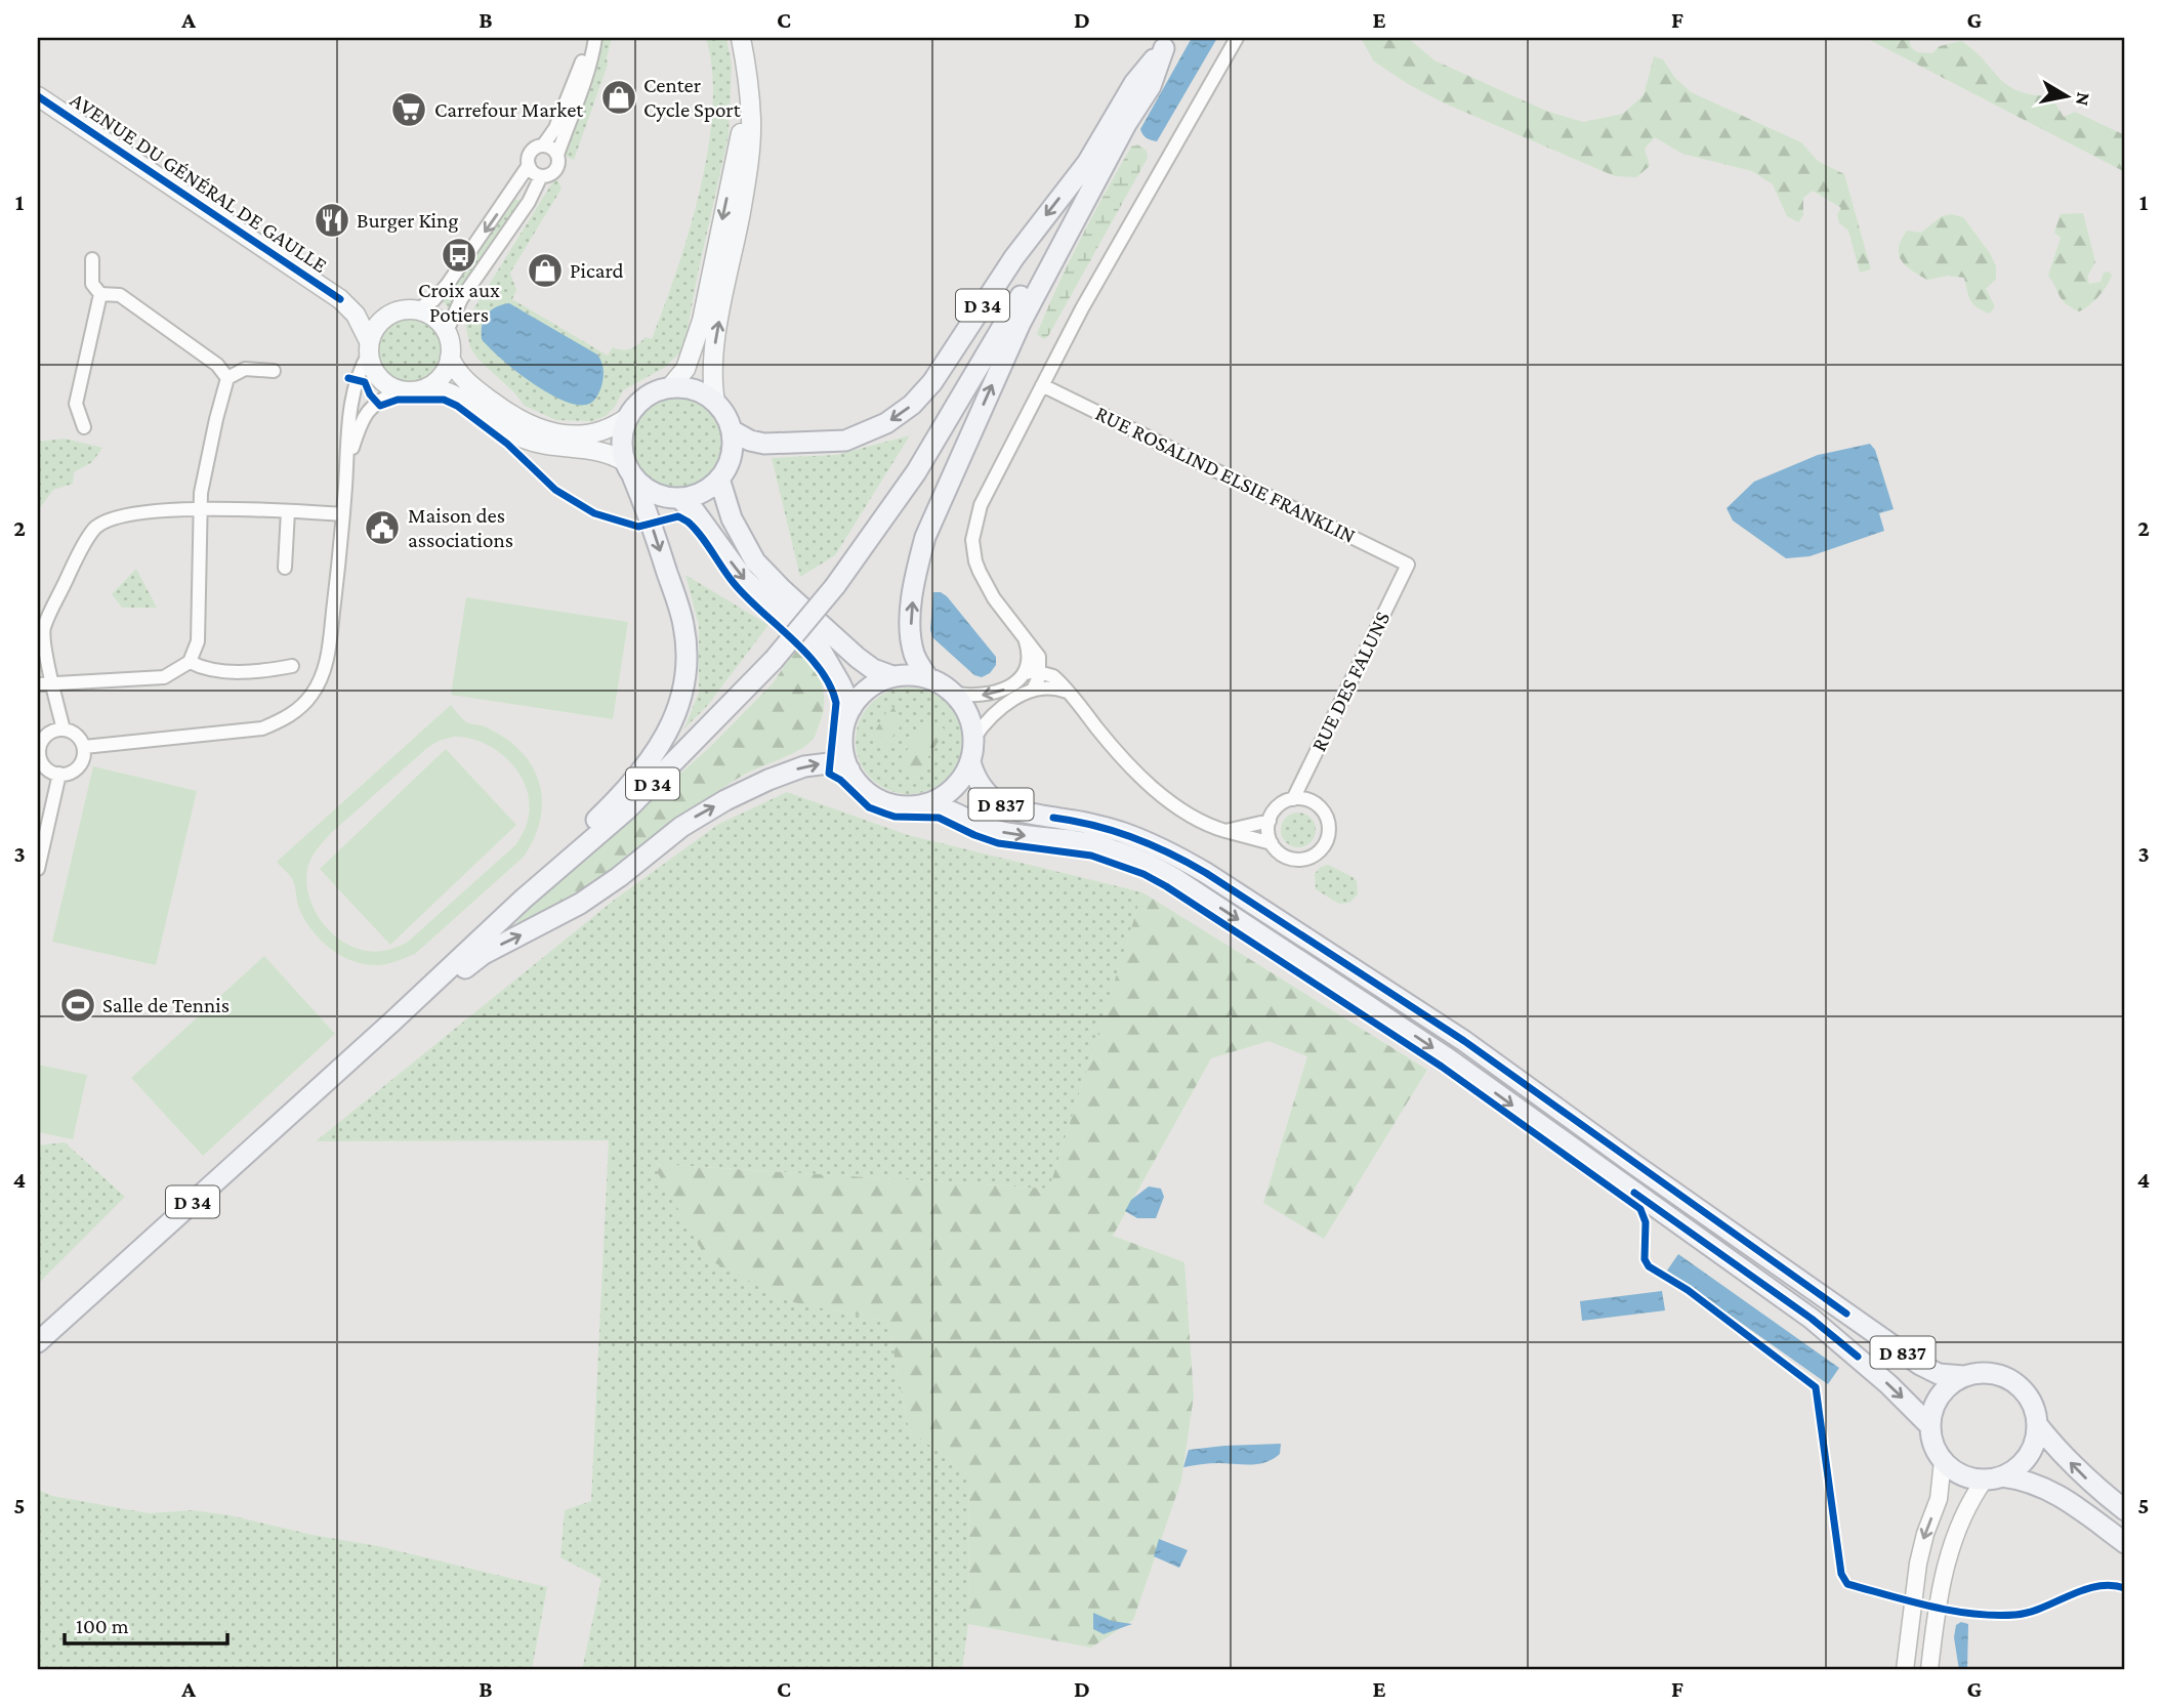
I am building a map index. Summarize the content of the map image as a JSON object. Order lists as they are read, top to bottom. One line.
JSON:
{"streets":{"main road":["AVENUE DU GÉNÉRAL DE GAULLE","D 34","D 837"],"street":["RUE ROSALIND ELSIE FRANKLIN","RUE DES FALUNS"]},"crossings":[["RUE ROSALIND ELSIE FRANKLIN","RUE DES FALUNS"]],"places":{"shop":["Center Cycle Sport","Picard"],"supermarket":["Carrefour Market"],"restaurant":["Burger King"],"bus stop":["Croix aux Potiers"],"public building":["Maison des associations"],"sports":["Salle de Tennis"]},"scale_bar":"100 m","north":"right","grid":{"columns":["A","B","C","D","E","F","G"],"rows":["1","2","3","4","5"]}}
